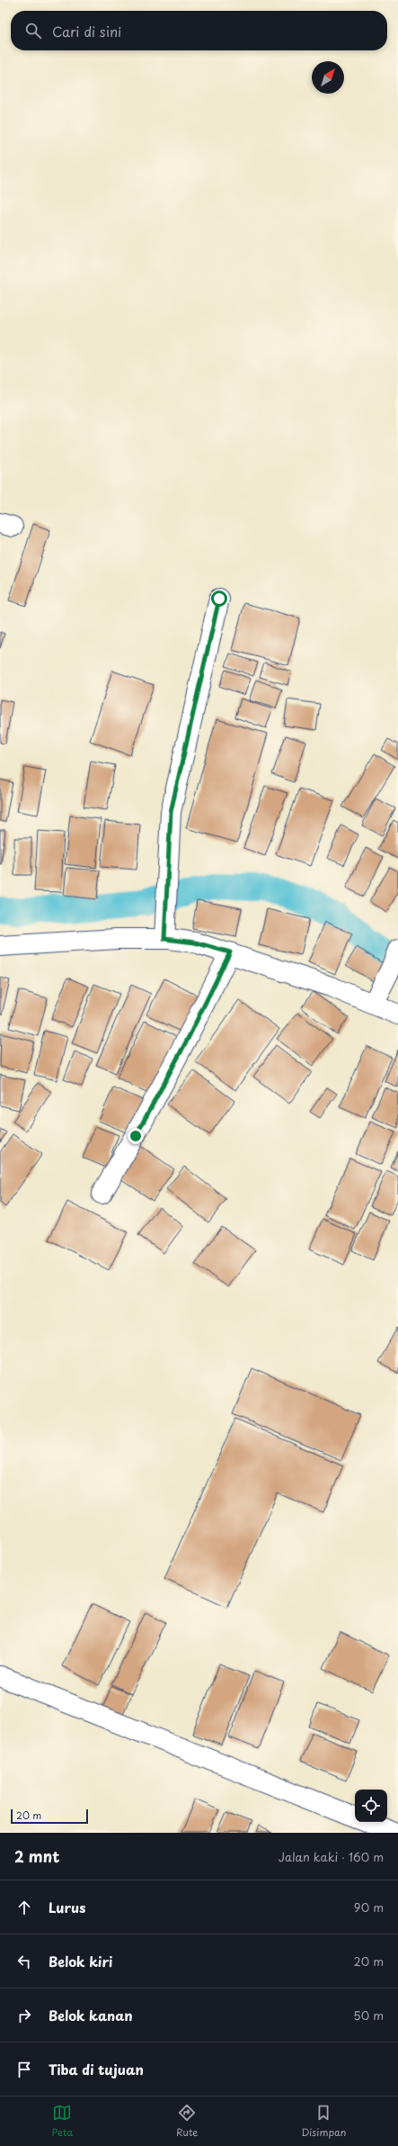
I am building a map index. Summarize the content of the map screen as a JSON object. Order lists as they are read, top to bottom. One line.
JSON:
{"scale_bar":"20 m","north":"top right","page":{"search":"Cari di sini","scale":"20 m","heading":["2 mnt","Jalan kaki · 160 m"],"list":[["Lurus","90 m"],["Belok kiri","20 m"],["Belok kanan","50 m"],"Tiba di tujuan"],"nav":["Peta","Rute","Disimpan"]}}
